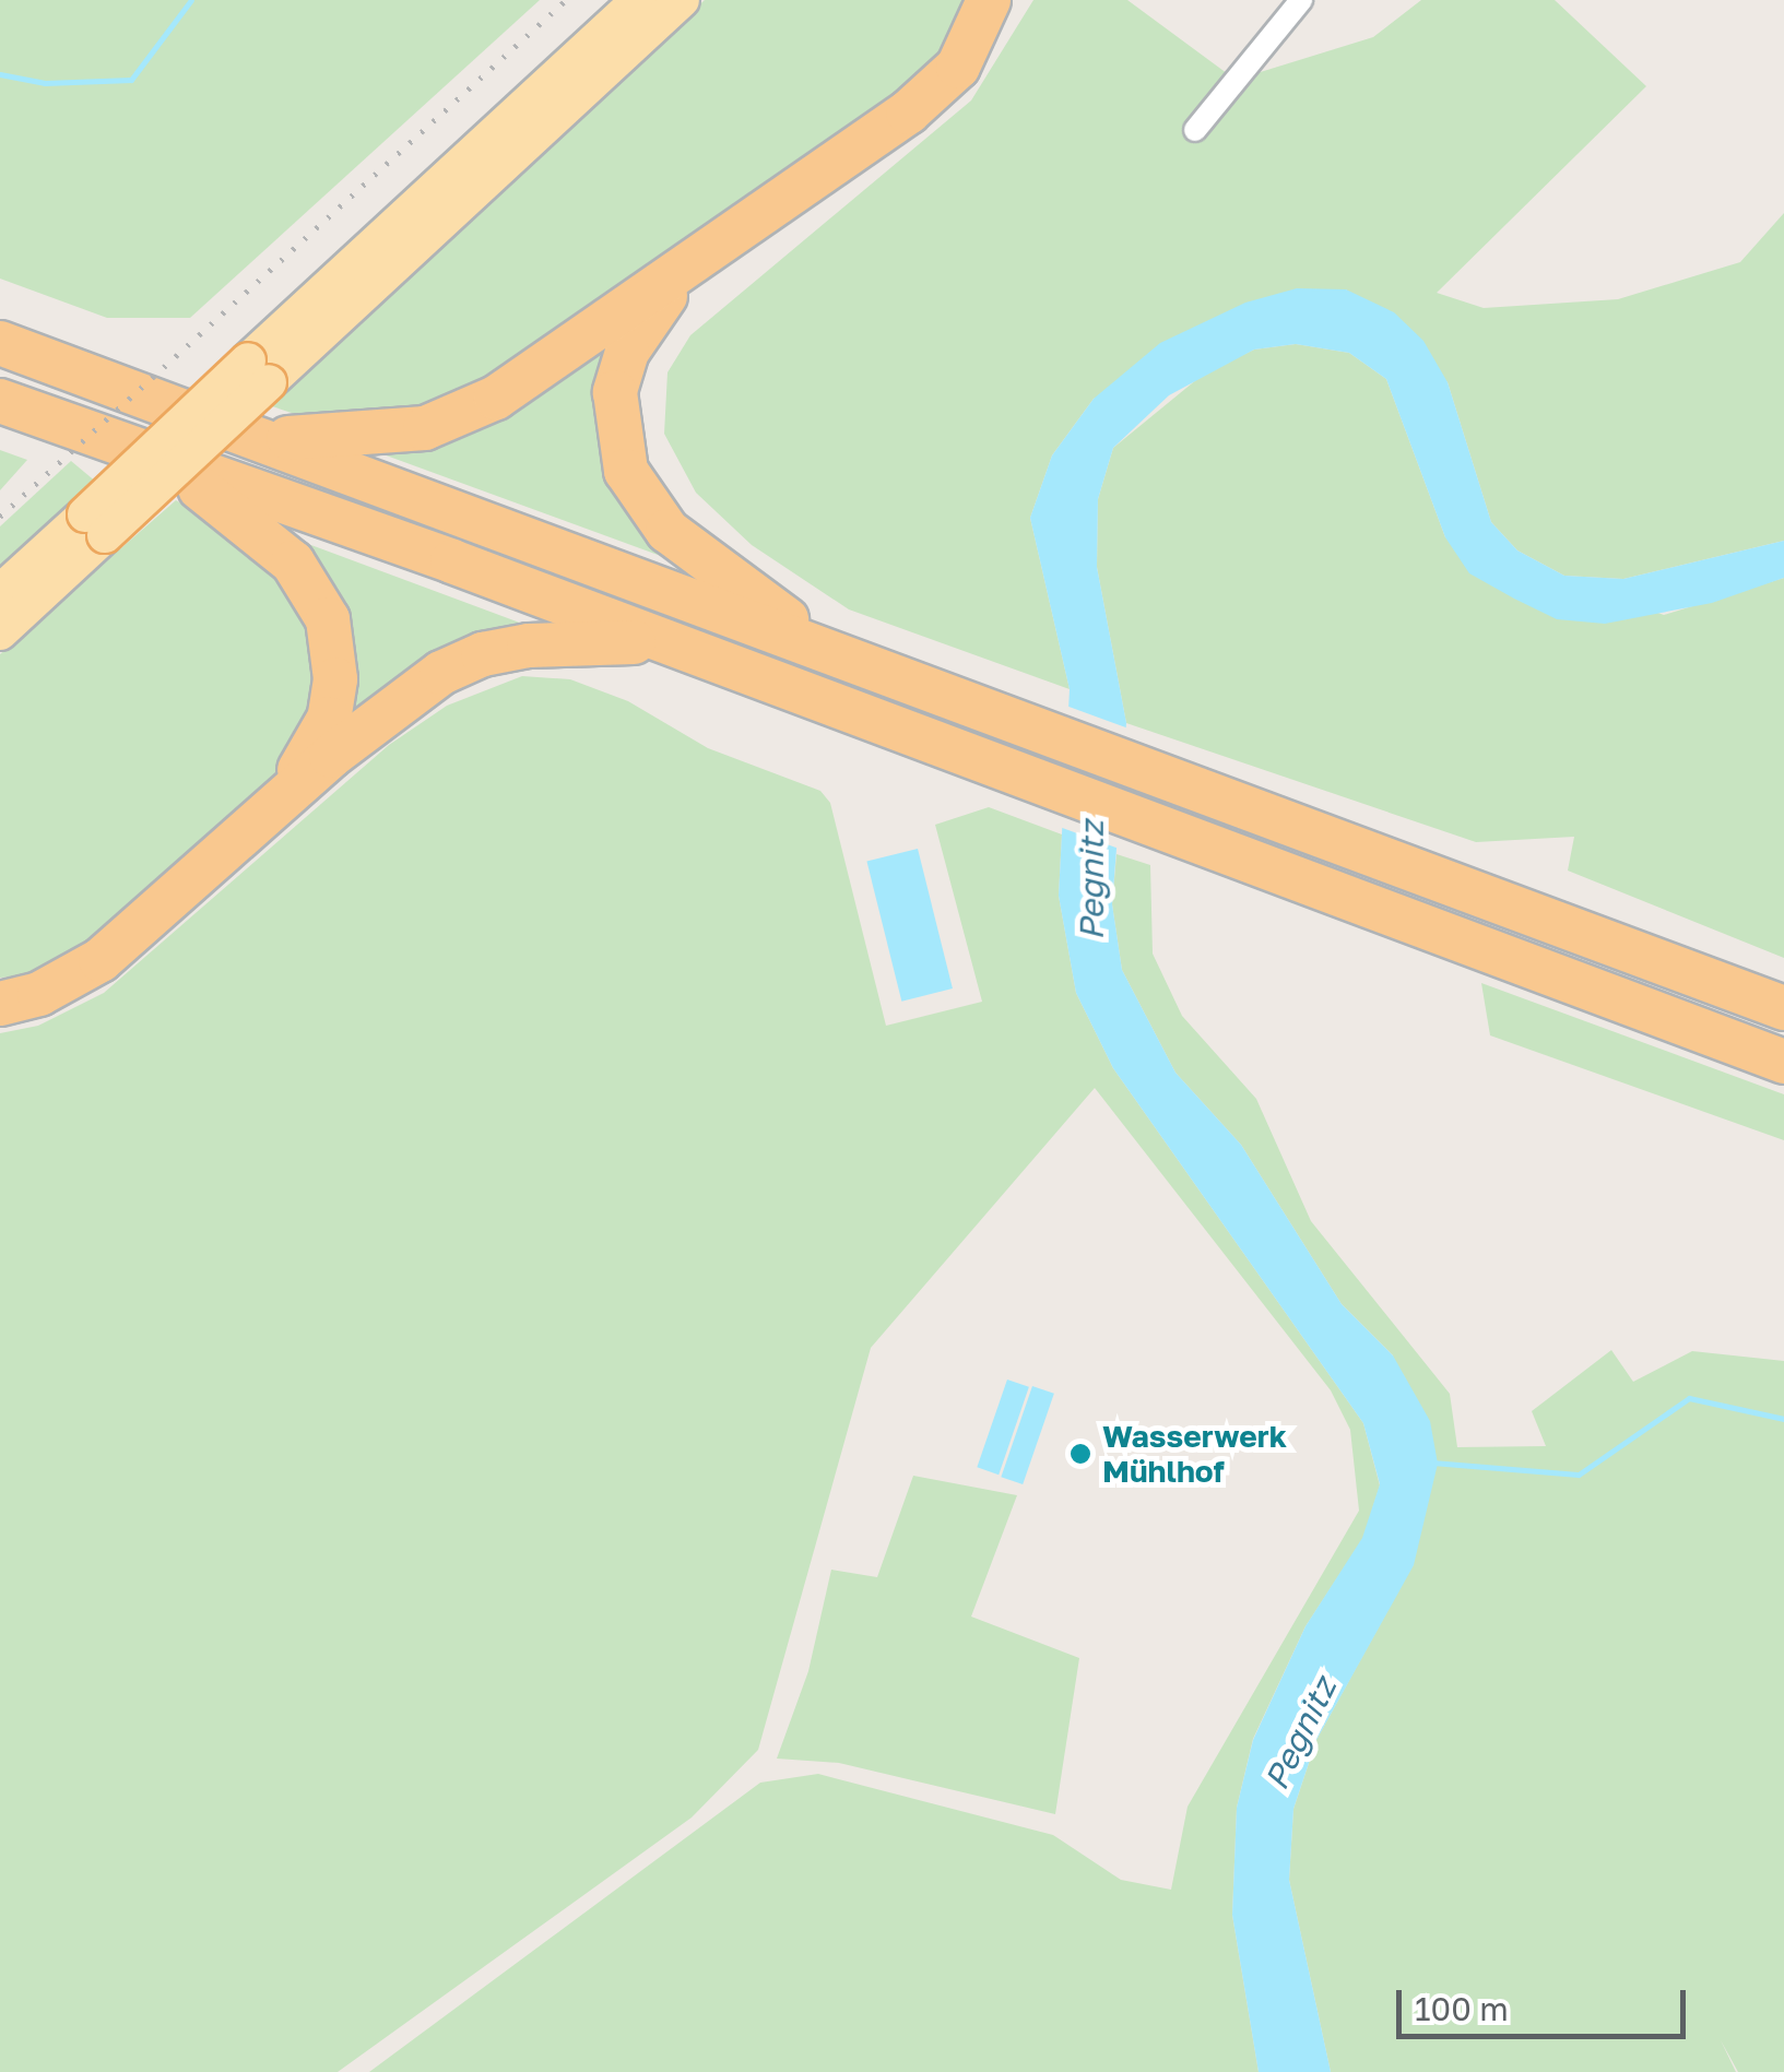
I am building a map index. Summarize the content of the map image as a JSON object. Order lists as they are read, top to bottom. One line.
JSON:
{"water":["Pegnitz"],"places":["Wasserwerk Mühlhof"],"scale_bar":"100 m"}
